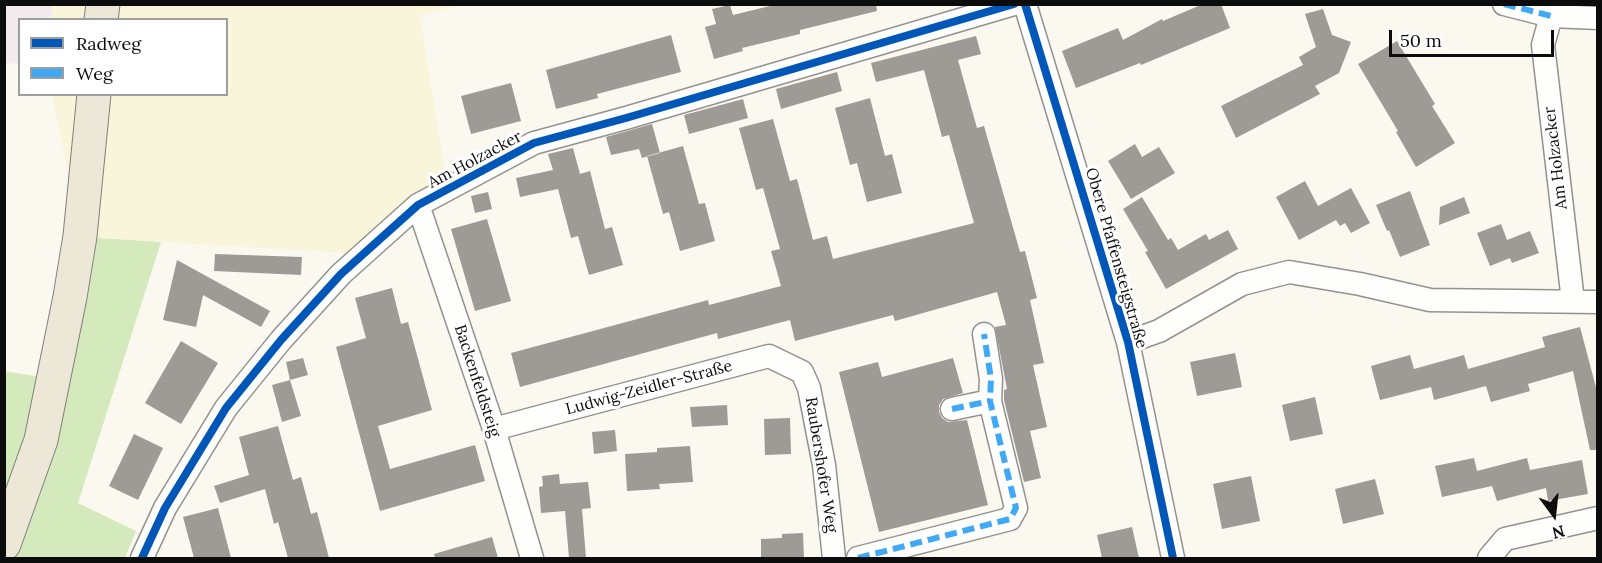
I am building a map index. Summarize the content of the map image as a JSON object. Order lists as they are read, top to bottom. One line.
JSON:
{"streets":{"street":["Am Holzacker","Obere Pfaffensteigstraße","Backenfeldsteig","Ludwig-Zeidler-Straße","Raubershofer Weg"]},"crossings":[["Am Holzacker","Obere Pfaffensteigstraße"],["Am Holzacker","Backenfeldsteig"],["Backenfeldsteig","Ludwig-Zeidler-Straße"],["Ludwig-Zeidler-Straße","Raubershofer Weg"]],"legend":["Radweg","Weg"],"scale_bar":"50 m","north":"bottom"}
